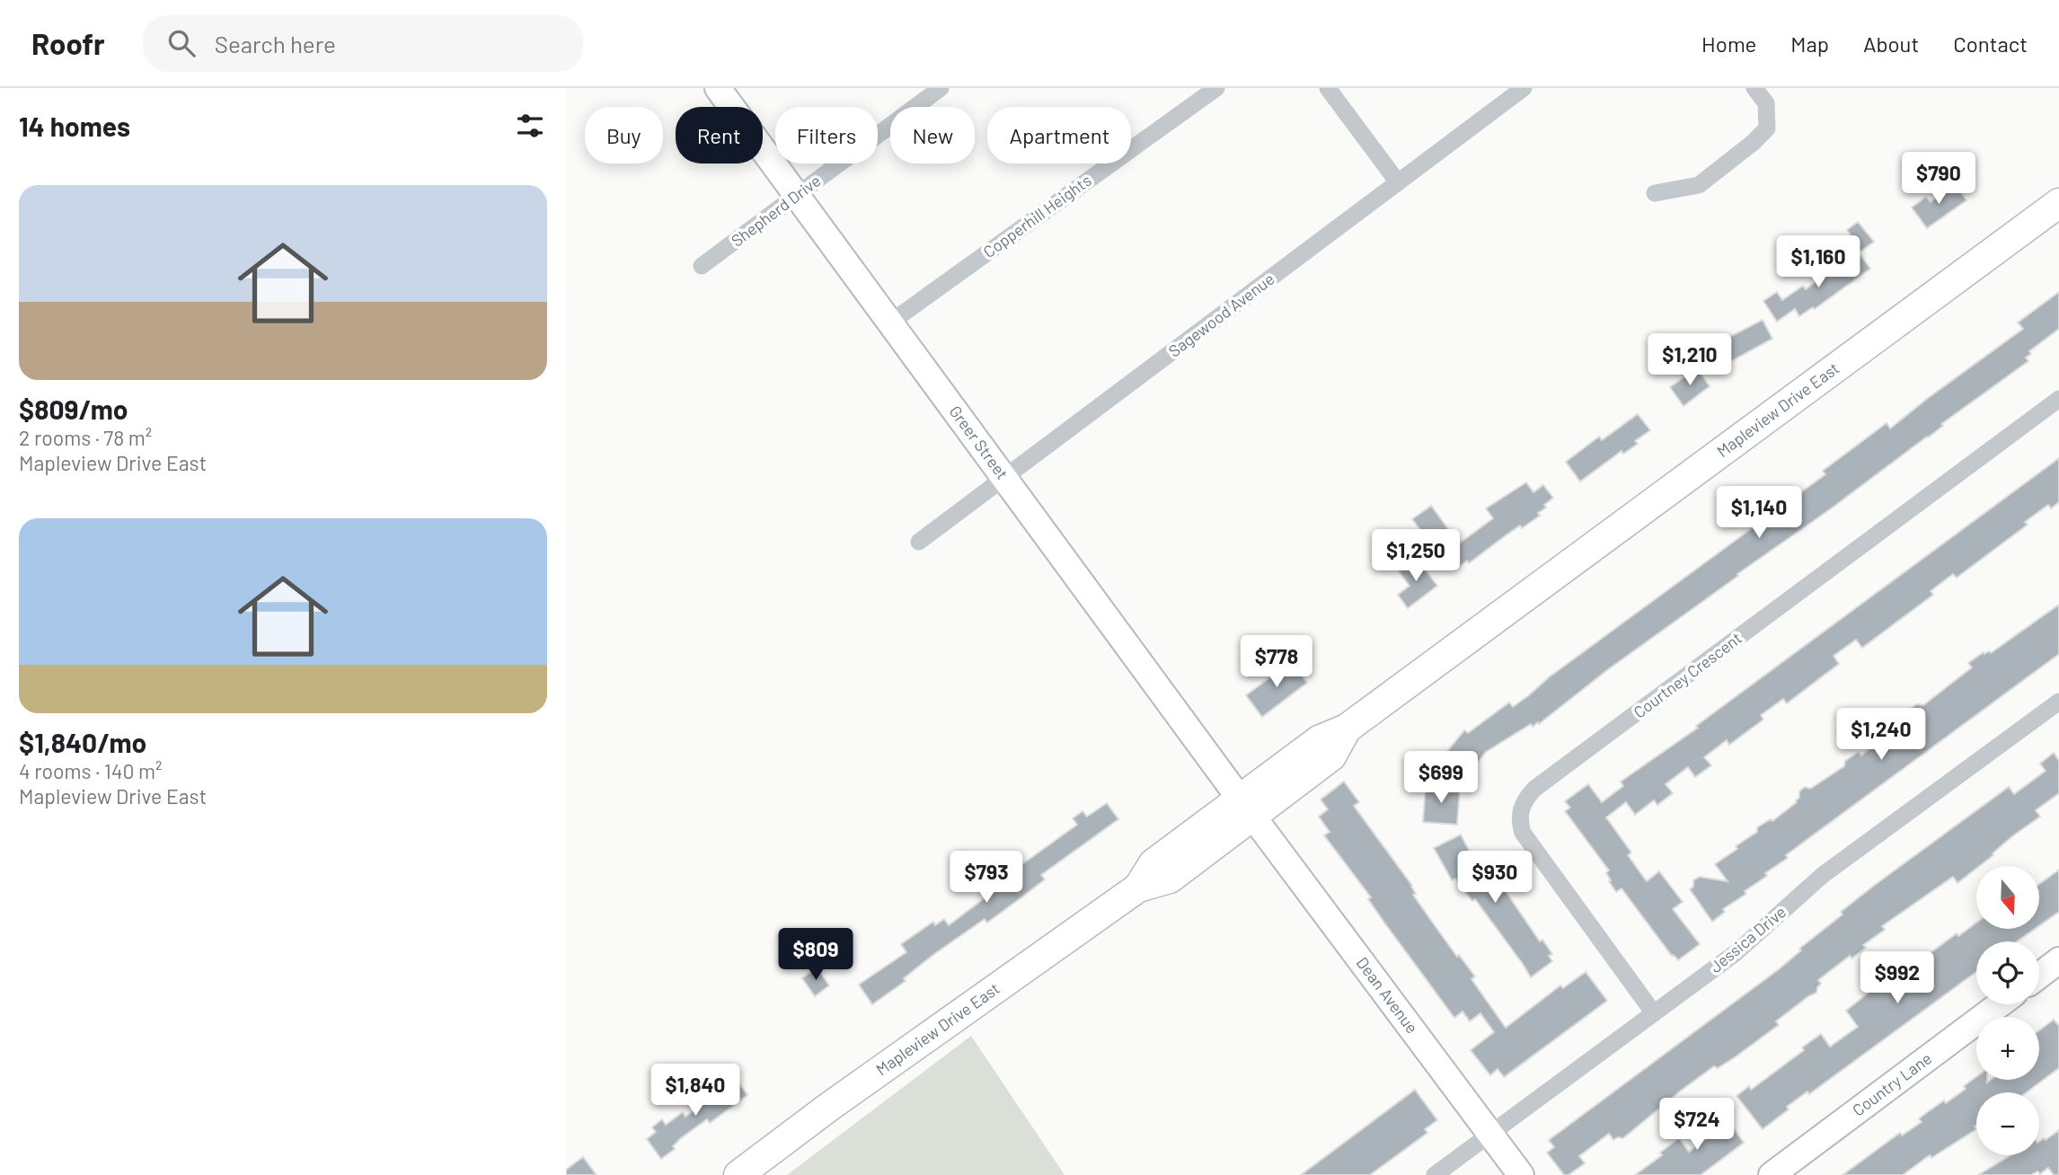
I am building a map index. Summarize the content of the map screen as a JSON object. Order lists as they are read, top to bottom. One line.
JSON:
{"streets":{"main road":["Mapleview Drive East"],"street":["Shepherd Drive","Copperhill Heights","Sagewood Avenue","Greer Street","Courtney Crescent","Jessica Drive","Dean Avenue","Country Lane"]},"crossings":[["Shepherd Drive","Greer Street"],["Copperhill Heights","Greer Street"],["Sagewood Avenue","Greer Street"],["Mapleview Drive East","Greer Street"],["Mapleview Drive East","Dean Avenue"],["Greer Street","Dean Avenue"],["Courtney Crescent","Jessica Drive"],["Jessica Drive","Dean Avenue"]],"north":"bottom","page":{"header":"Roofr","search":"Search here","nav":["Home","Map","About","Contact"],"heading":"14 homes","chip":["Buy","Rent","Filters","New","Apartment"],"price":["$790","$1,160","$1,210","$1,140","$1,250","$778","$1,240","$699","$793","$930","$809","$992","$1,840","$724"],"list":[{"name":"$809/mo","note":"2 rooms · 78 m² · Mapleview Drive East"},{"name":"$1,840/mo","note":"4 rooms · 140 m² · Mapleview Drive East"}],"map_buttons":["+","−"]}}
